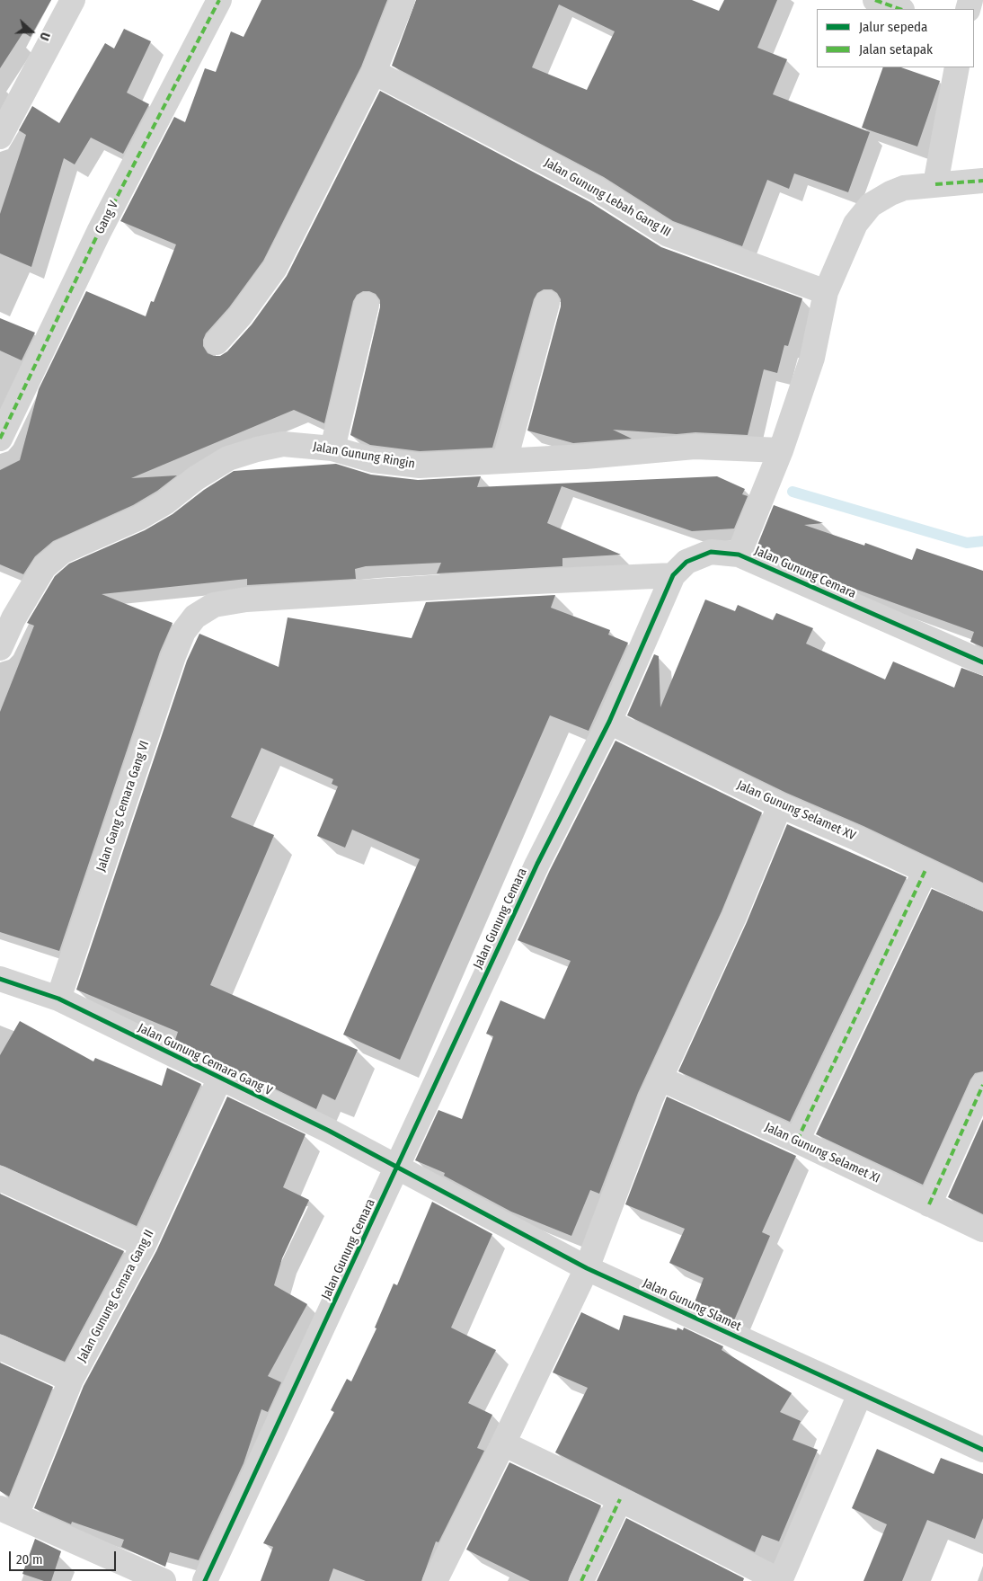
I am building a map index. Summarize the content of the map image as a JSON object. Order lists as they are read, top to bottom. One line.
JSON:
{"streets":{"street":["Jalan Gunung Lebah Gang III","Gang V","Jalan Gunung Ringin","Jalan Gunung Cemara","Jalan Gang Cemara Gang VI","Jalan Gunung Selamet XV","Jalan Gunung Cemara Gang V","Jalan Gunung Selamet XI","Jalan Gunung Cemara Gang II","Jalan Gunung Slamet"]},"crossings":[["Jalan Gunung Cemara","Jalan Gang Cemara Gang VI"],["Jalan Gunung Cemara","Jalan Gunung Selamet XV"],["Jalan Gunung Cemara","Jalan Gunung Cemara Gang V"],["Jalan Gunung Cemara","Jalan Gunung Slamet"],["Jalan Gang Cemara Gang VI","Jalan Gunung Cemara Gang V"],["Jalan Gunung Cemara Gang V","Jalan Gunung Cemara Gang II"],["Jalan Gunung Cemara Gang V","Jalan Gunung Slamet"]],"legend":["Jalur sepeda","Jalan setapak"],"scale_bar":"20 m","north":"right"}
